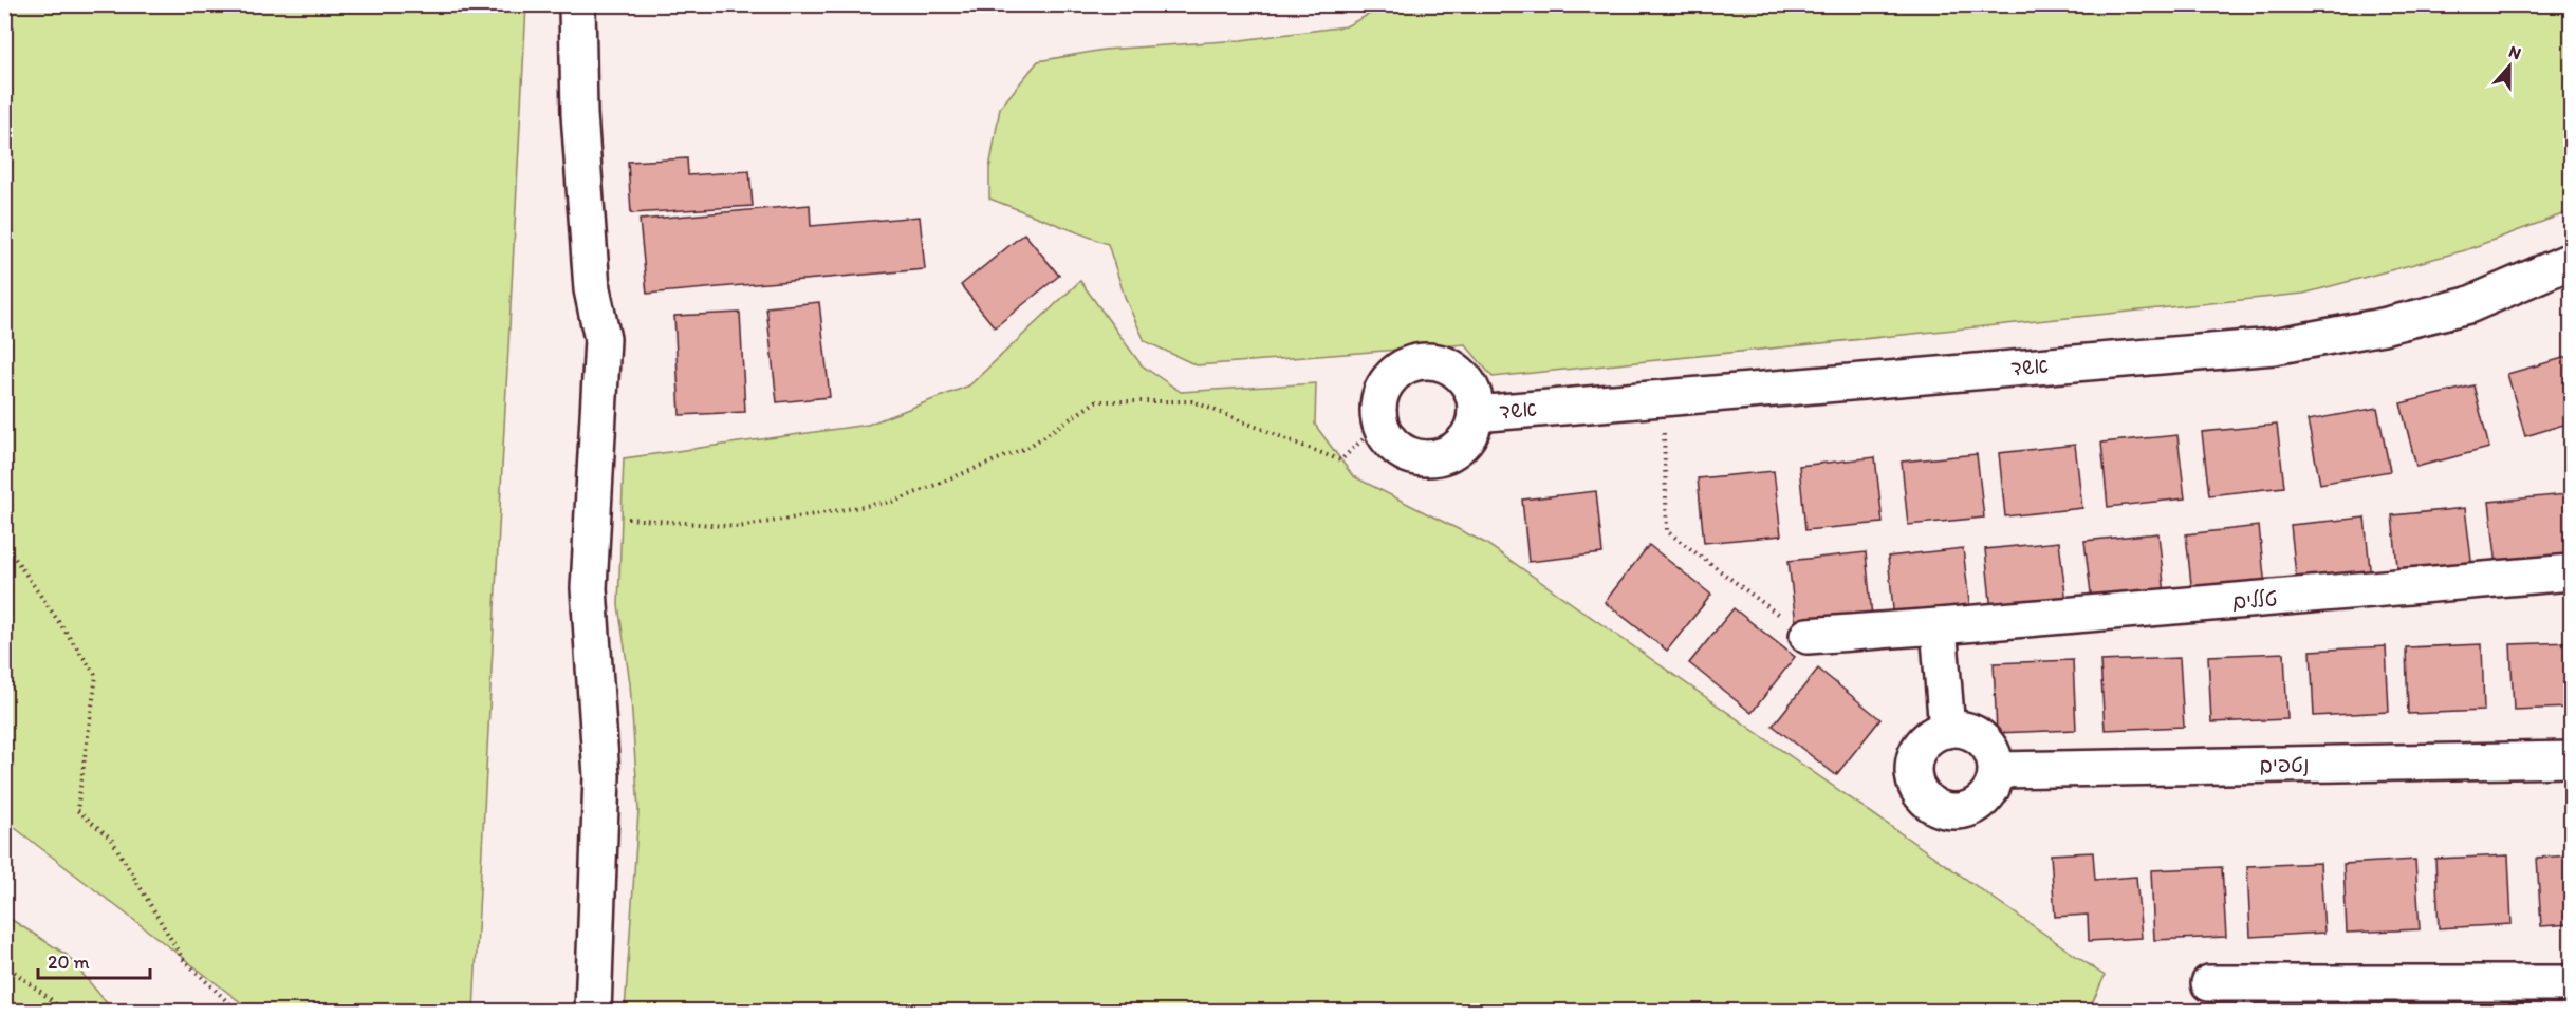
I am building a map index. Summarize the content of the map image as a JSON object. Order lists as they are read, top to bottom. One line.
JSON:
{"streets":{"street":["אשד","טללים","נטפים"]},"scale_bar":"20 m","north":"top"}
